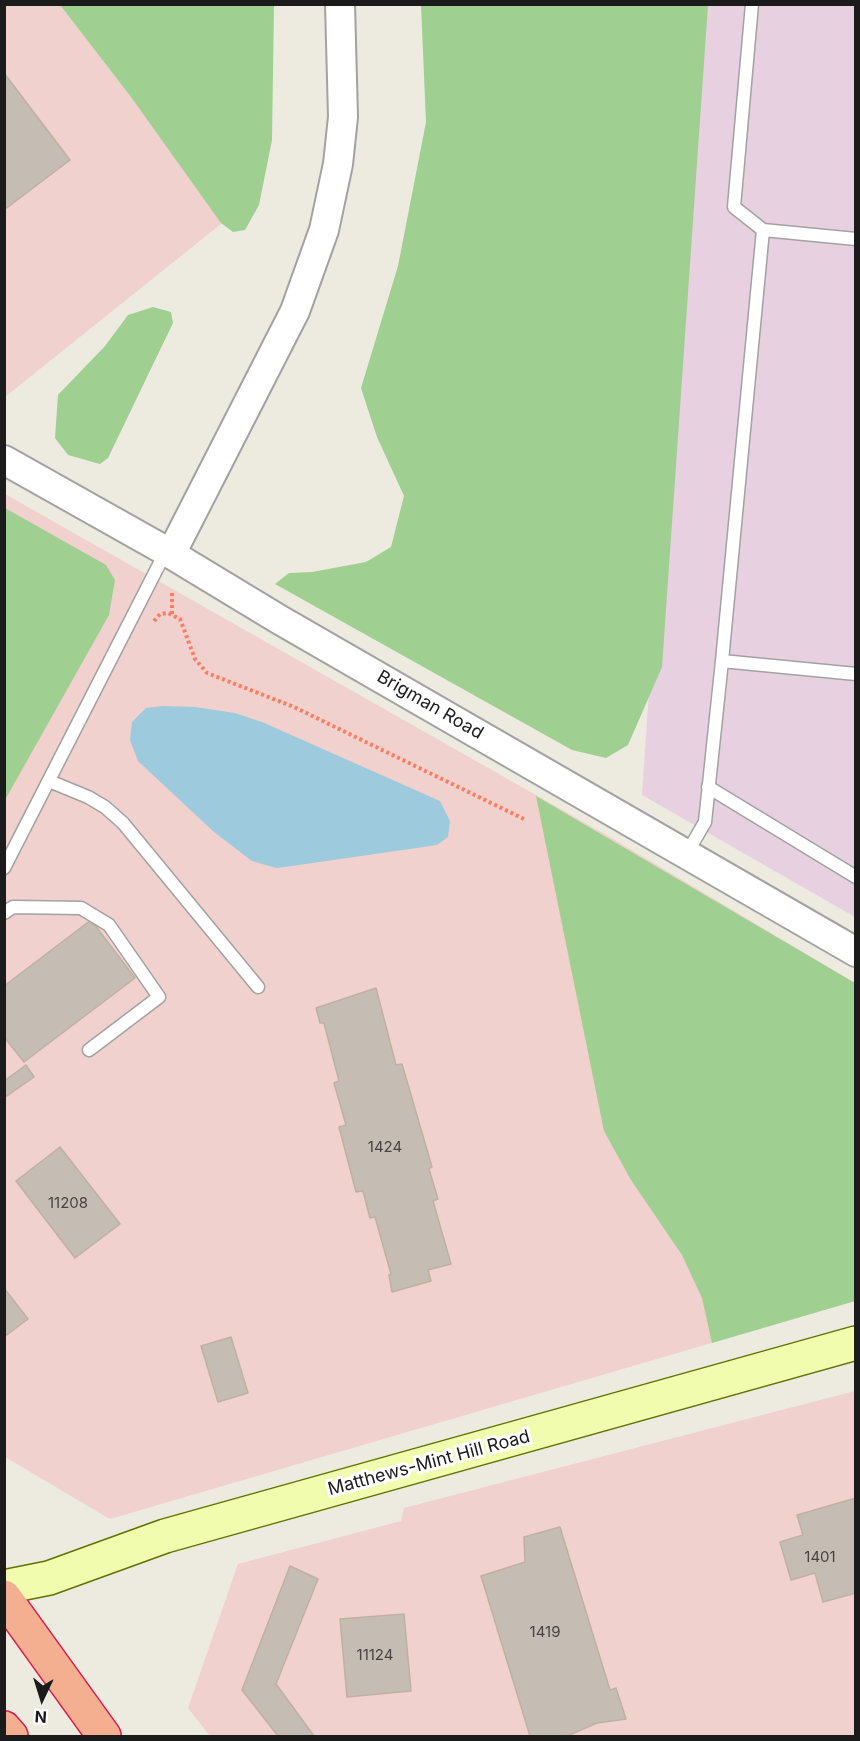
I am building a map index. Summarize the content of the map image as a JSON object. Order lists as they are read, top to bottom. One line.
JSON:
{"streets":{"main road":["Matthews-Mint Hill Road"],"street":["Brigman Road"]},"house_numbers":["1424","11208","1401","1419","11124"],"north":"bottom"}
